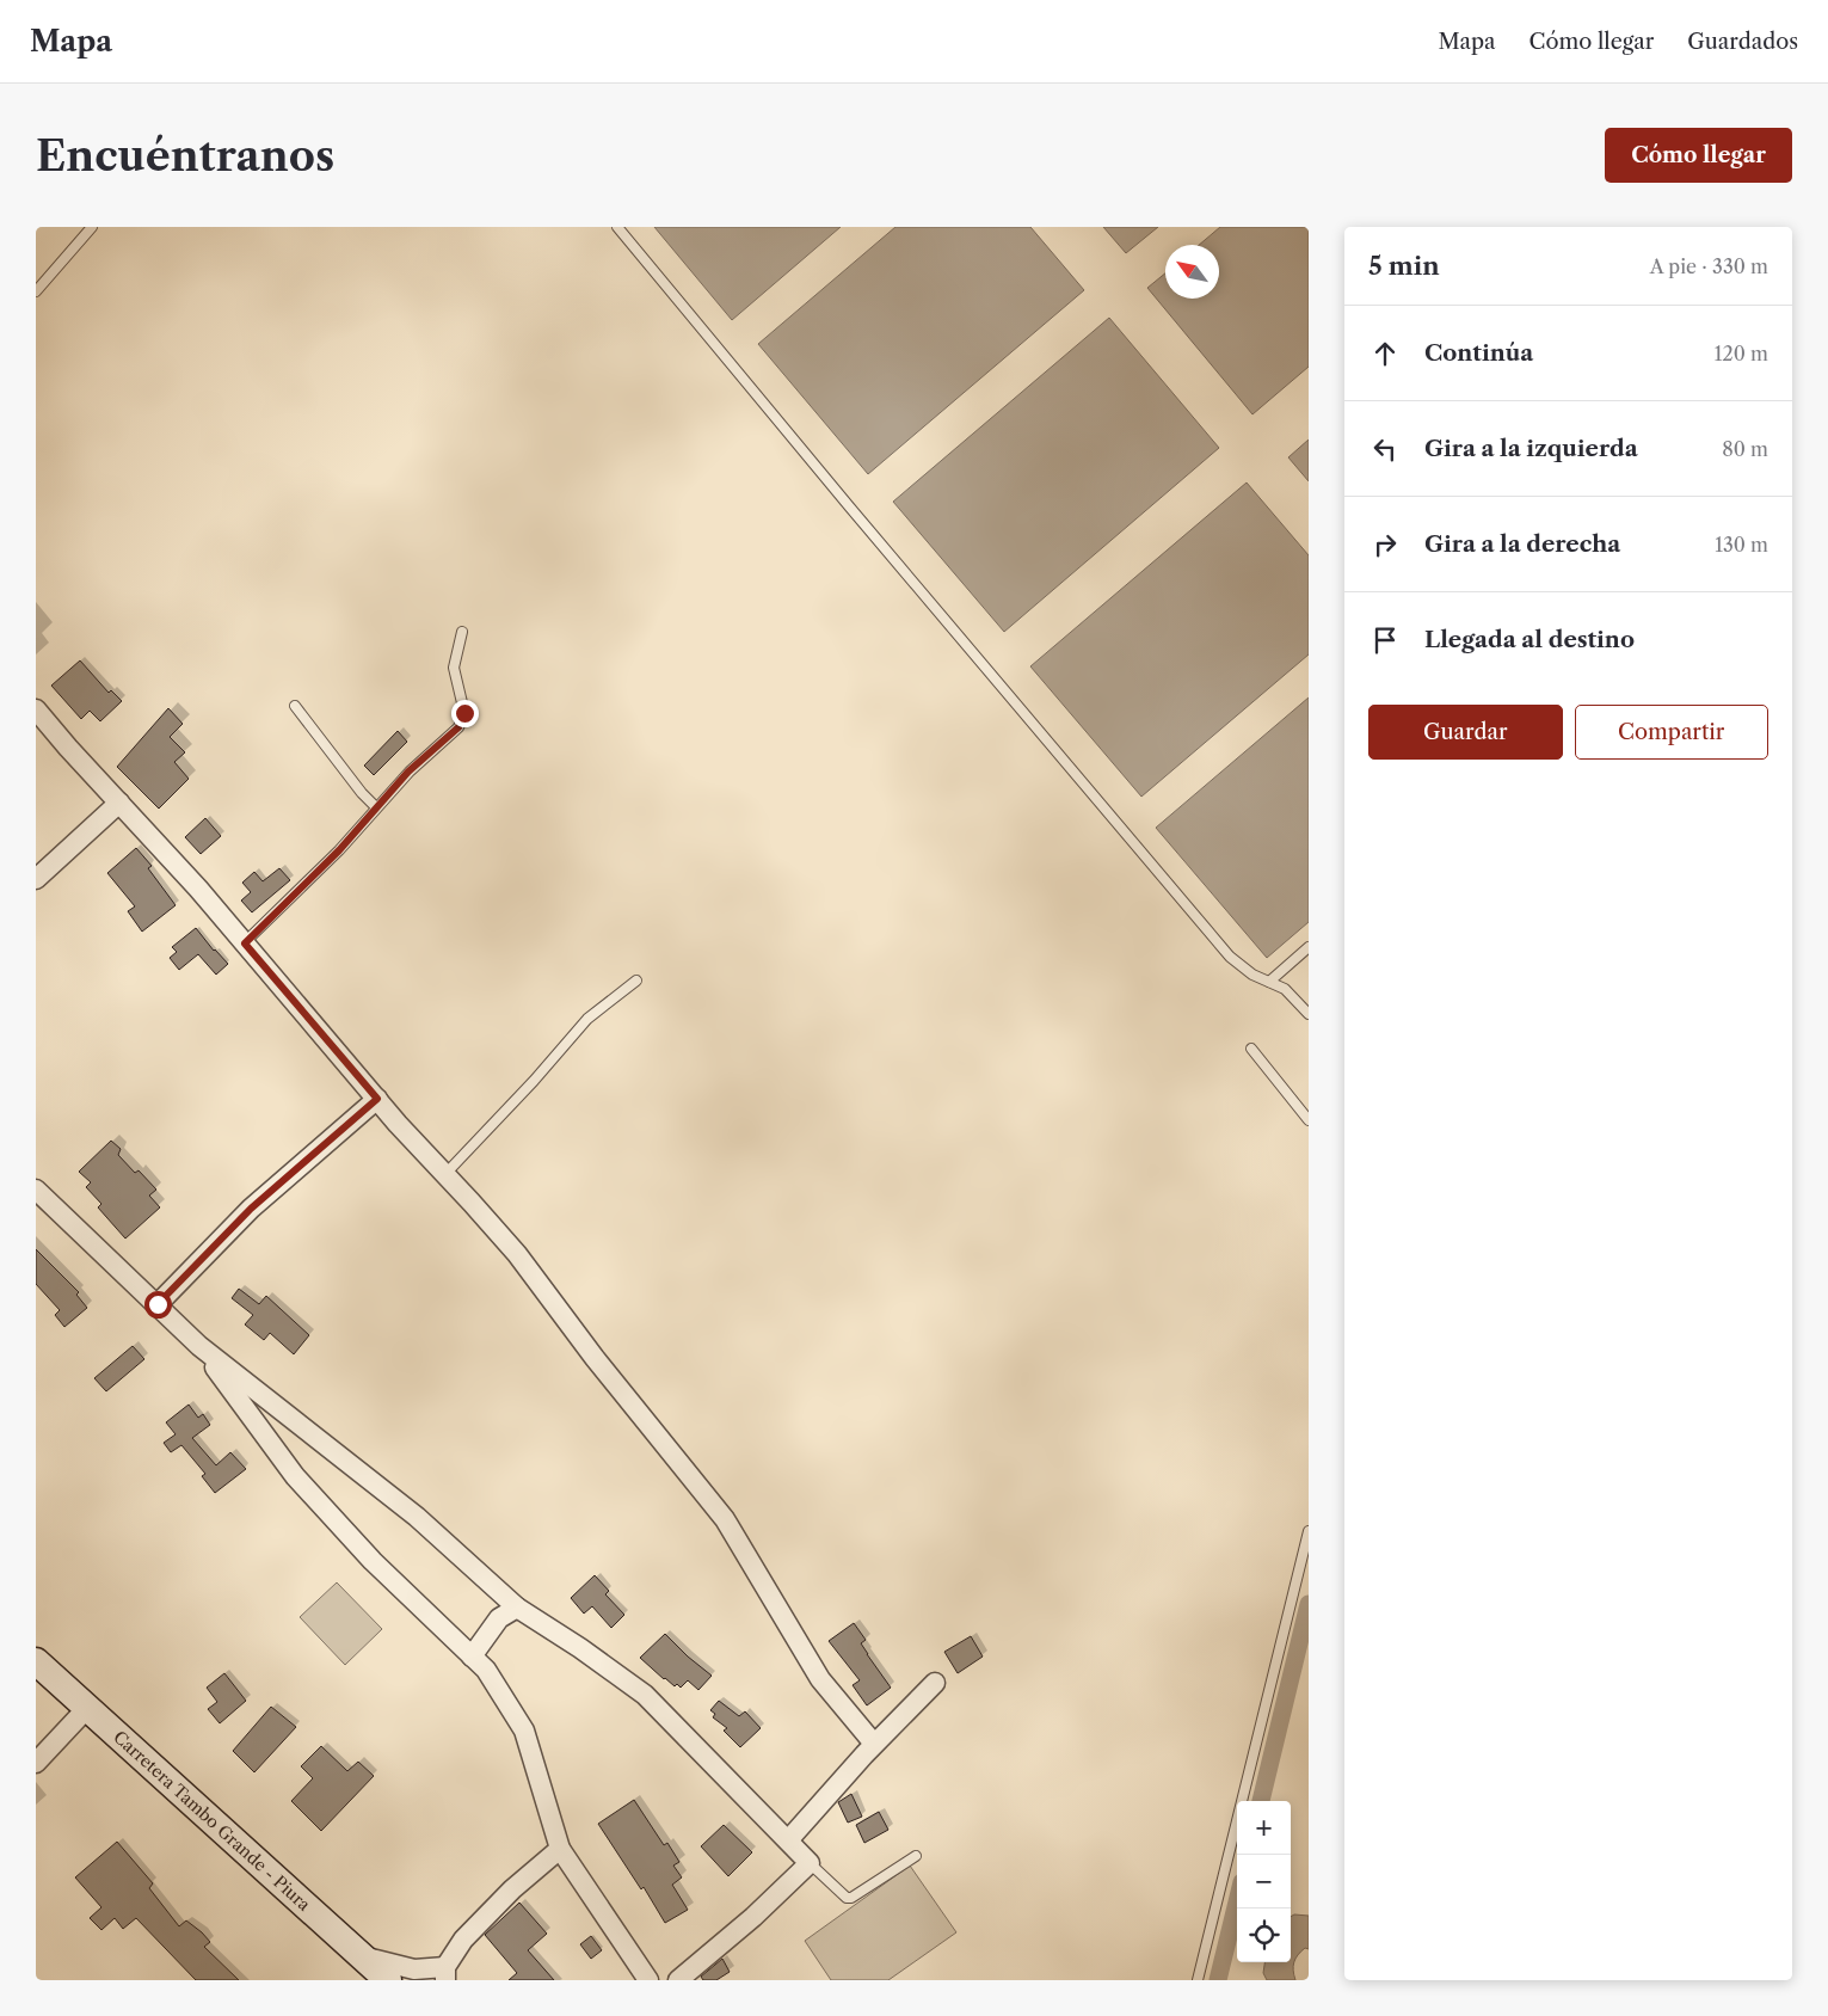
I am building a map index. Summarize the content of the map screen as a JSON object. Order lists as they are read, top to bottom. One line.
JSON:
{"streets":{"main road":["Carretera Tambo Grande - Piura"]},"north":"top left","page":{"header":"Mapa","nav":["Mapa","Cómo llegar","Guardados"],"buttons":["Cómo llegar",["Guardar","Compartir"]],"title":"Encuéntranos","heading":["5 min","A pie · 330 m"],"list":[["Continúa","120 m"],["Gira a la izquierda","80 m"],["Gira a la derecha","130 m"],"Llegada al destino"],"map_buttons":["+","−"]}}
